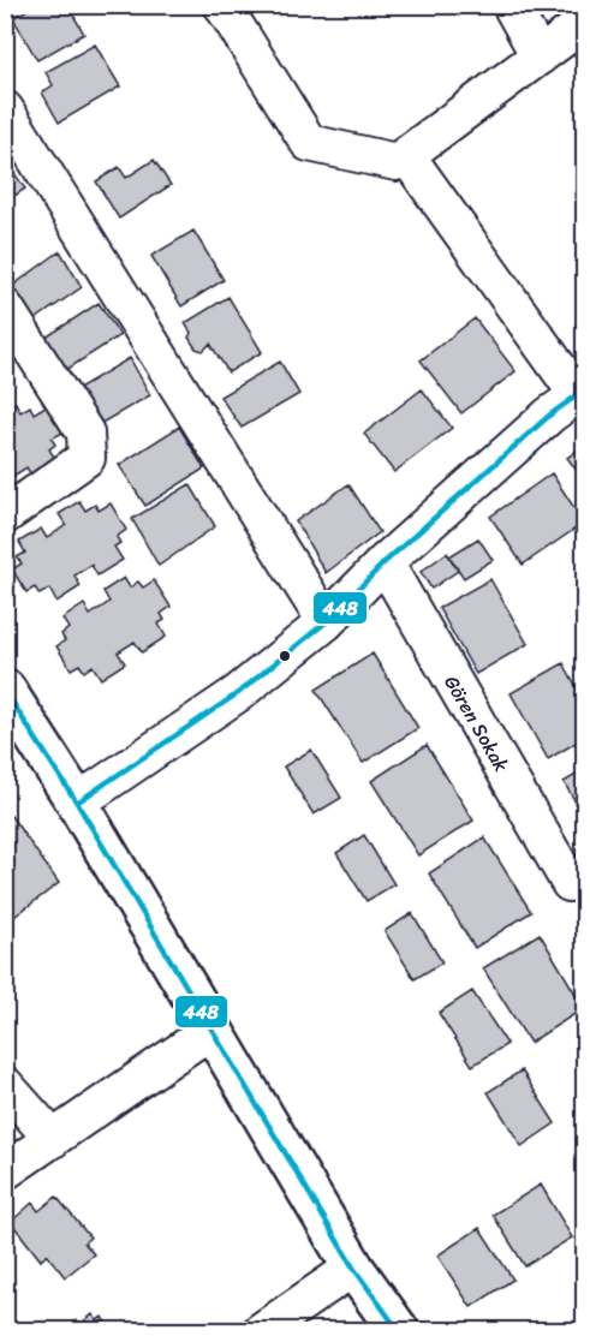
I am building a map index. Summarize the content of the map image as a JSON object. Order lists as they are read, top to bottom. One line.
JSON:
{"streets":{"street":["Gören Sokak"]},"lines":["transit line 448"]}
